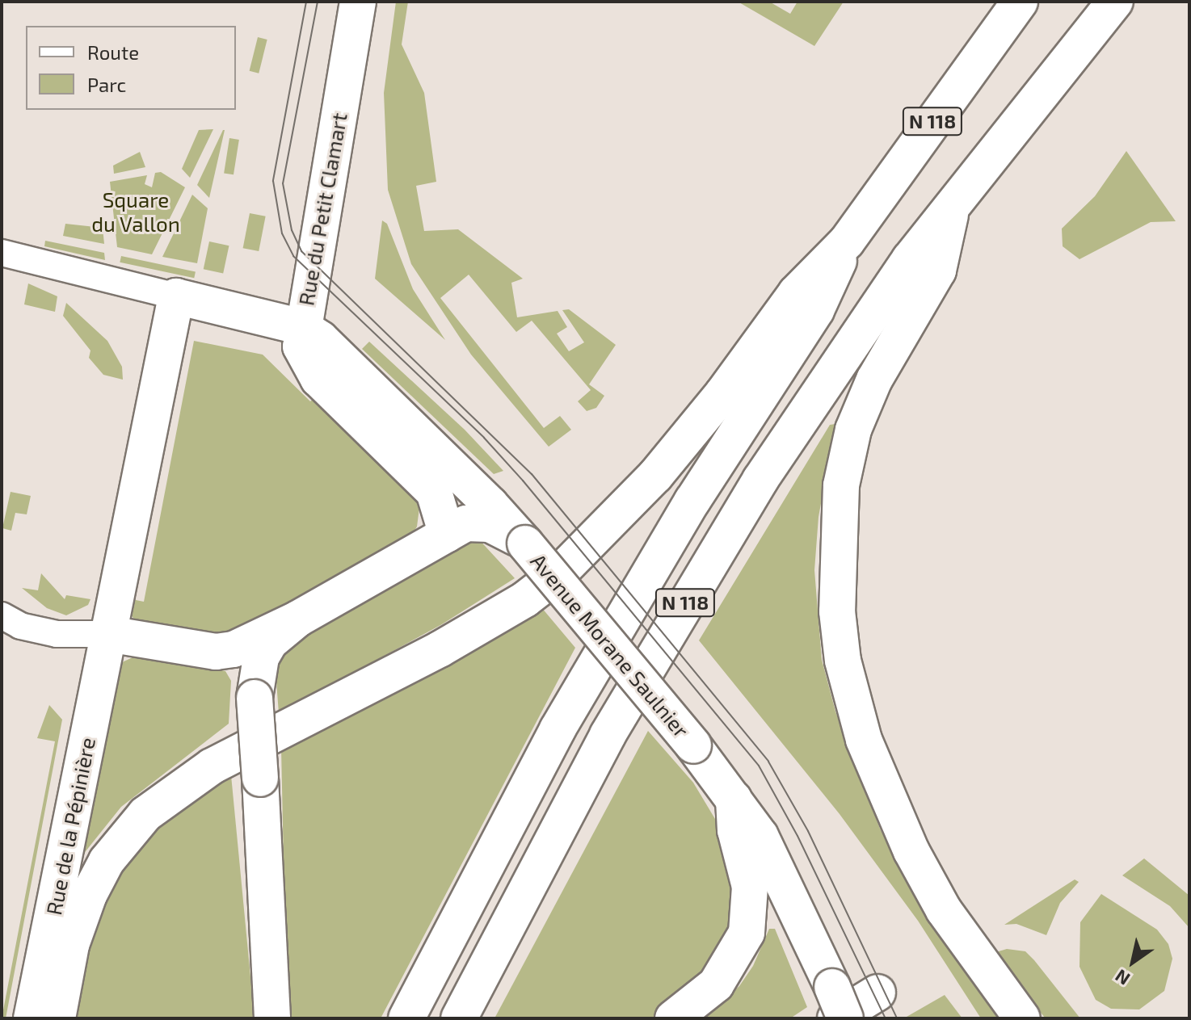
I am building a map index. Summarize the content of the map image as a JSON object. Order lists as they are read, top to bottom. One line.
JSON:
{"streets":{"main road":["N 118","Rue du Petit Clamart","Avenue Morane Saulnier","Rue de la Pépinière"]},"crossings":[["Rue du Petit Clamart","Avenue Morane Saulnier"],["Rue du Petit Clamart","Rue de la Pépinière"]],"parks":["Square du Vallon"],"legend":["Route","Parc"],"north":"bottom left"}
